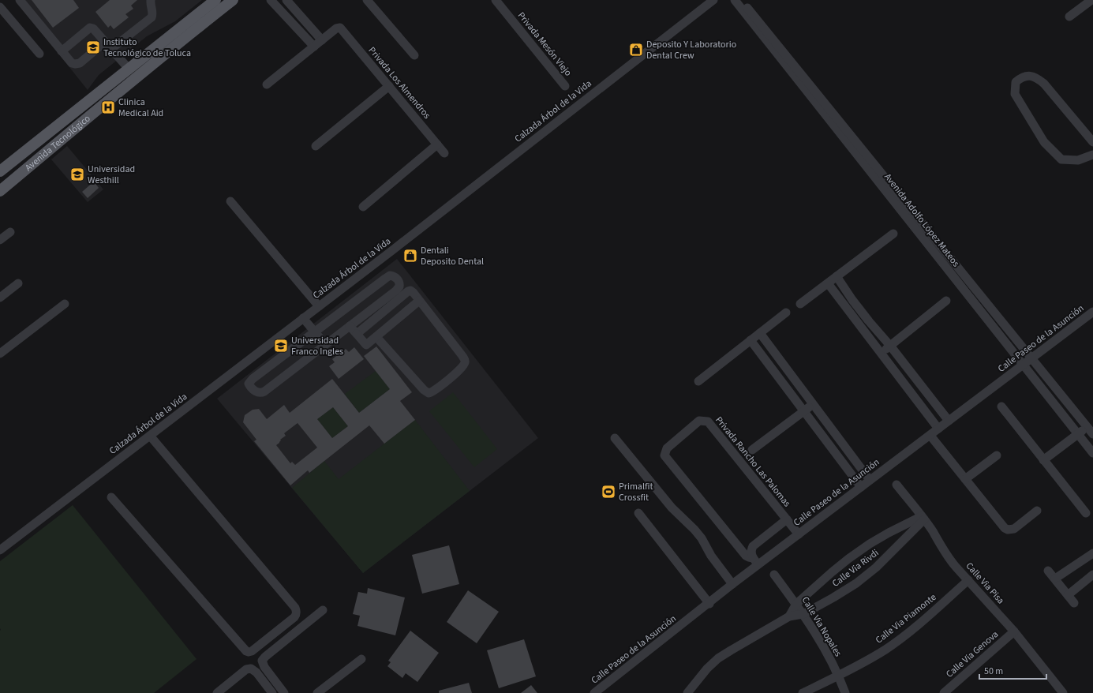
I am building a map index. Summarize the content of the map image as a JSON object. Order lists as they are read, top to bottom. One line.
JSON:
{"streets":{"main road":["Avenida Tecnológico"],"street":["Privada Mesón Viejo","Privada Los Almendros","Calzada Árbol de la Vida","Avenida Adolfo López Mateos","Calle Paseo de la Asunción","Privada Rancho Las Palomas","Calle Via Rivdi","Calle Via Pisa","Calle Via Piamonte","Calle Via Nopales","Calle Via Genova"]},"crossings":[["Avenida Adolfo López Mateos","Calle Paseo de la Asunción"],["Calle Paseo de la Asunción","Privada Rancho Las Palomas"],["Calle Via Rivdi","Calle Via Pisa"],["Calle Via Rivdi","Calle Via Nopales"],["Calle Via Pisa","Calle Via Piamonte"],["Calle Via Pisa","Calle Via Genova"],["Calle Via Piamonte","Calle Via Nopales"]],"places":{"school or university":["Instituto Tecnológico de Toluca","Universidad Westhill","Universidad Franco Ingles"],"shop":["Deposito Y Laboratorio Dental Crew","Dentali Deposito Dental"],"hospital":["Clinica Medical Aid"],"sports":["Primalfit Crossfit"]},"scale_bar":"50 m"}
